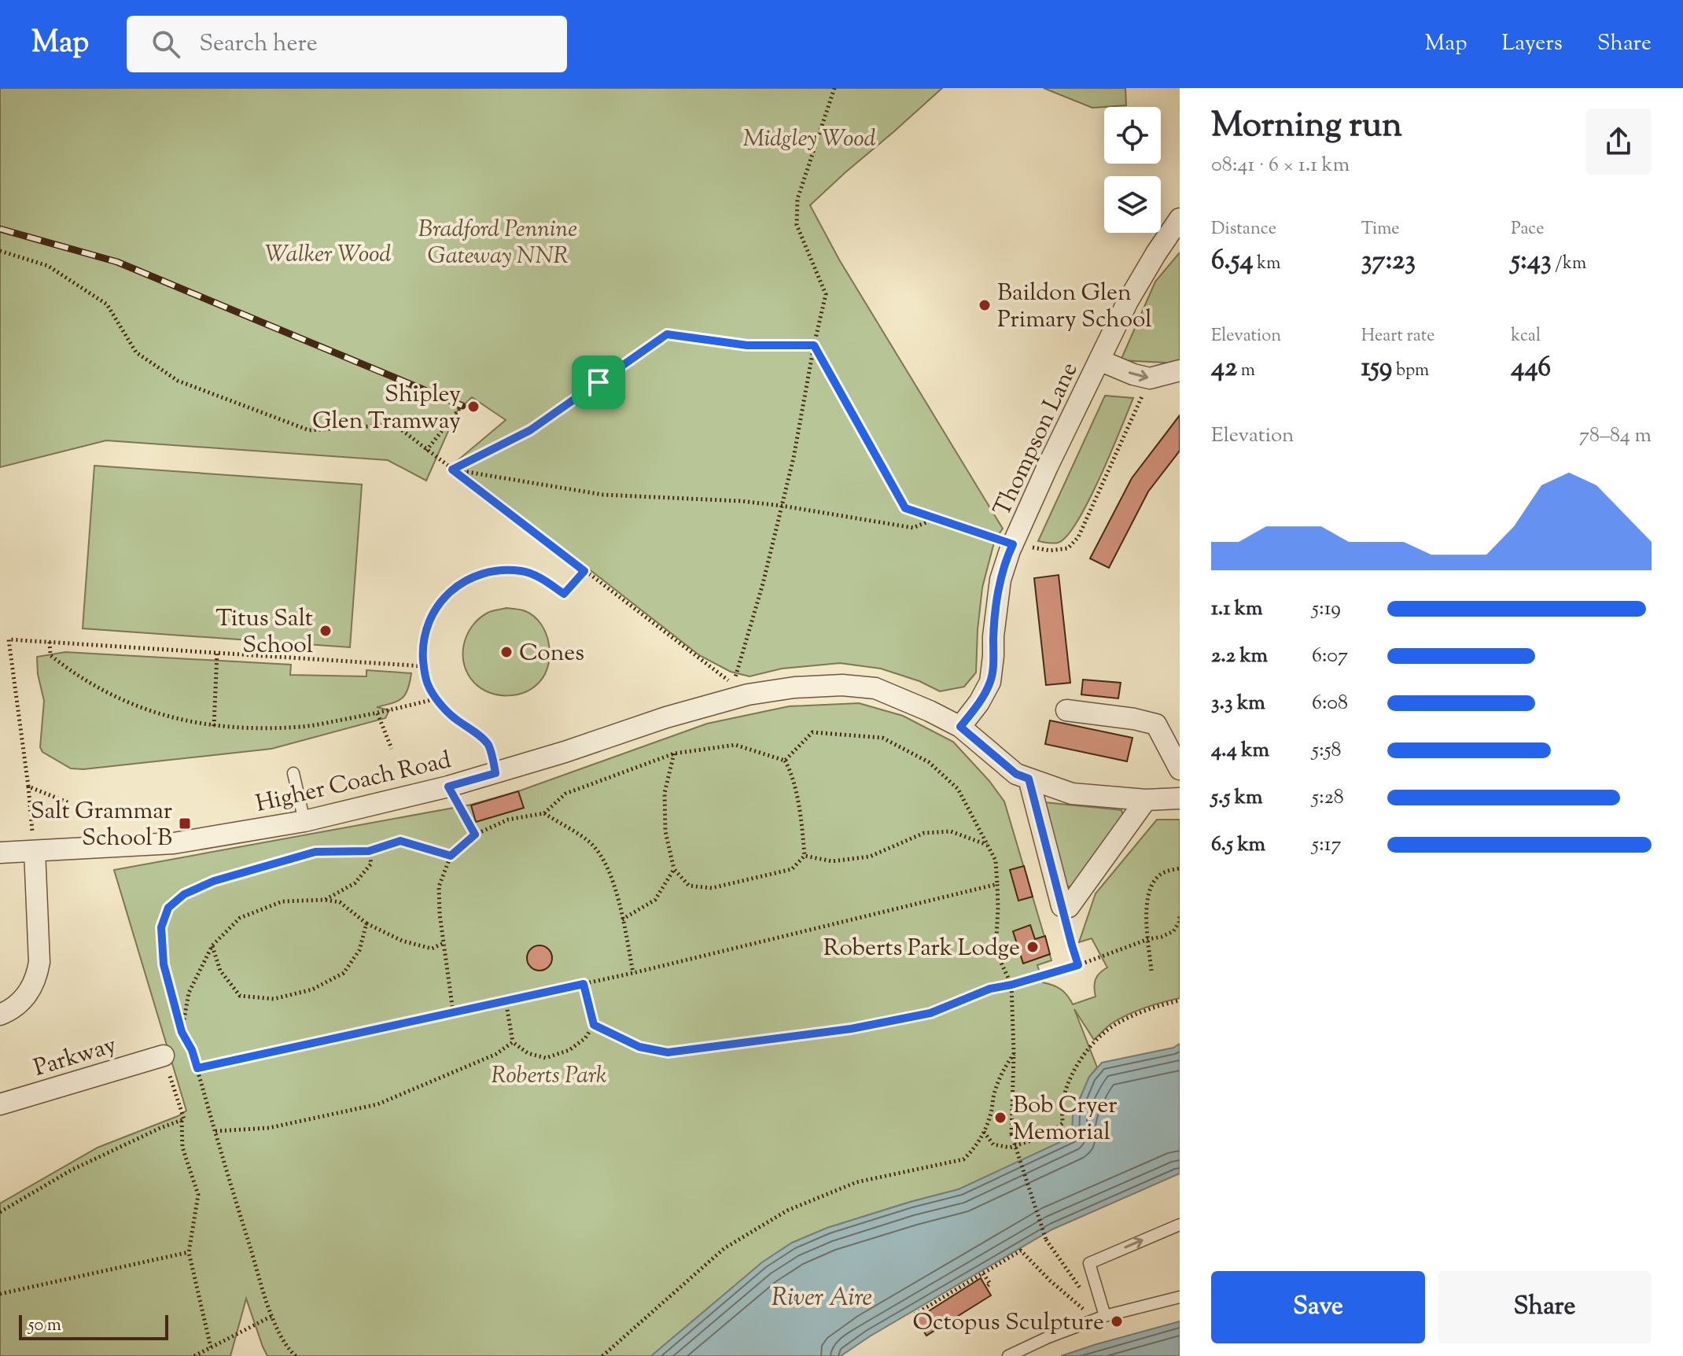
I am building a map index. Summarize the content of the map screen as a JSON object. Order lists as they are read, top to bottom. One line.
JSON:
{"streets":{"street":["Thompson Lane","Higher Coach Road","Parkway"]},"crossings":[["Thompson Lane","Higher Coach Road"]],"water":["River Aire"],"parks":["Midgley Wood","Bradford Pennine Gateway NNR","Walker Wood","Roberts Park"],"places":{"other":["Baildon Glen Primary School","Shipley Glen Tramway","Titus Salt School","Cones","Roberts Park Lodge","Bob Cryer Memorial","Octopus Sculpture"],"transit":["Salt Grammar School B"]},"scale_bar":"50 m","page":{"header":"Map","search":"Search here","nav":["Map","Layers","Share"],"heading":["Morning run","08:41 · 6 × 1.1 km"],"stats":[["Distance","6.54 km"],["Time","37:23"],["Pace","5:43 /km"],["Elevation","42 m"],["Heart rate","159 bpm"],["kcal","446"]],"chart":["Elevation","78–84 m"],"list":[{"name":"1.1 km","note":"5:19"},{"name":"2.2 km","note":"6:07"},{"name":"3.3 km","note":"6:08"},{"name":"4.4 km","note":"5:58"},{"name":"5.5 km","note":"5:28"},{"name":"6.5 km","note":"5:17"}],"buttons":["Save","Share"],"scale":"50 m"}}
